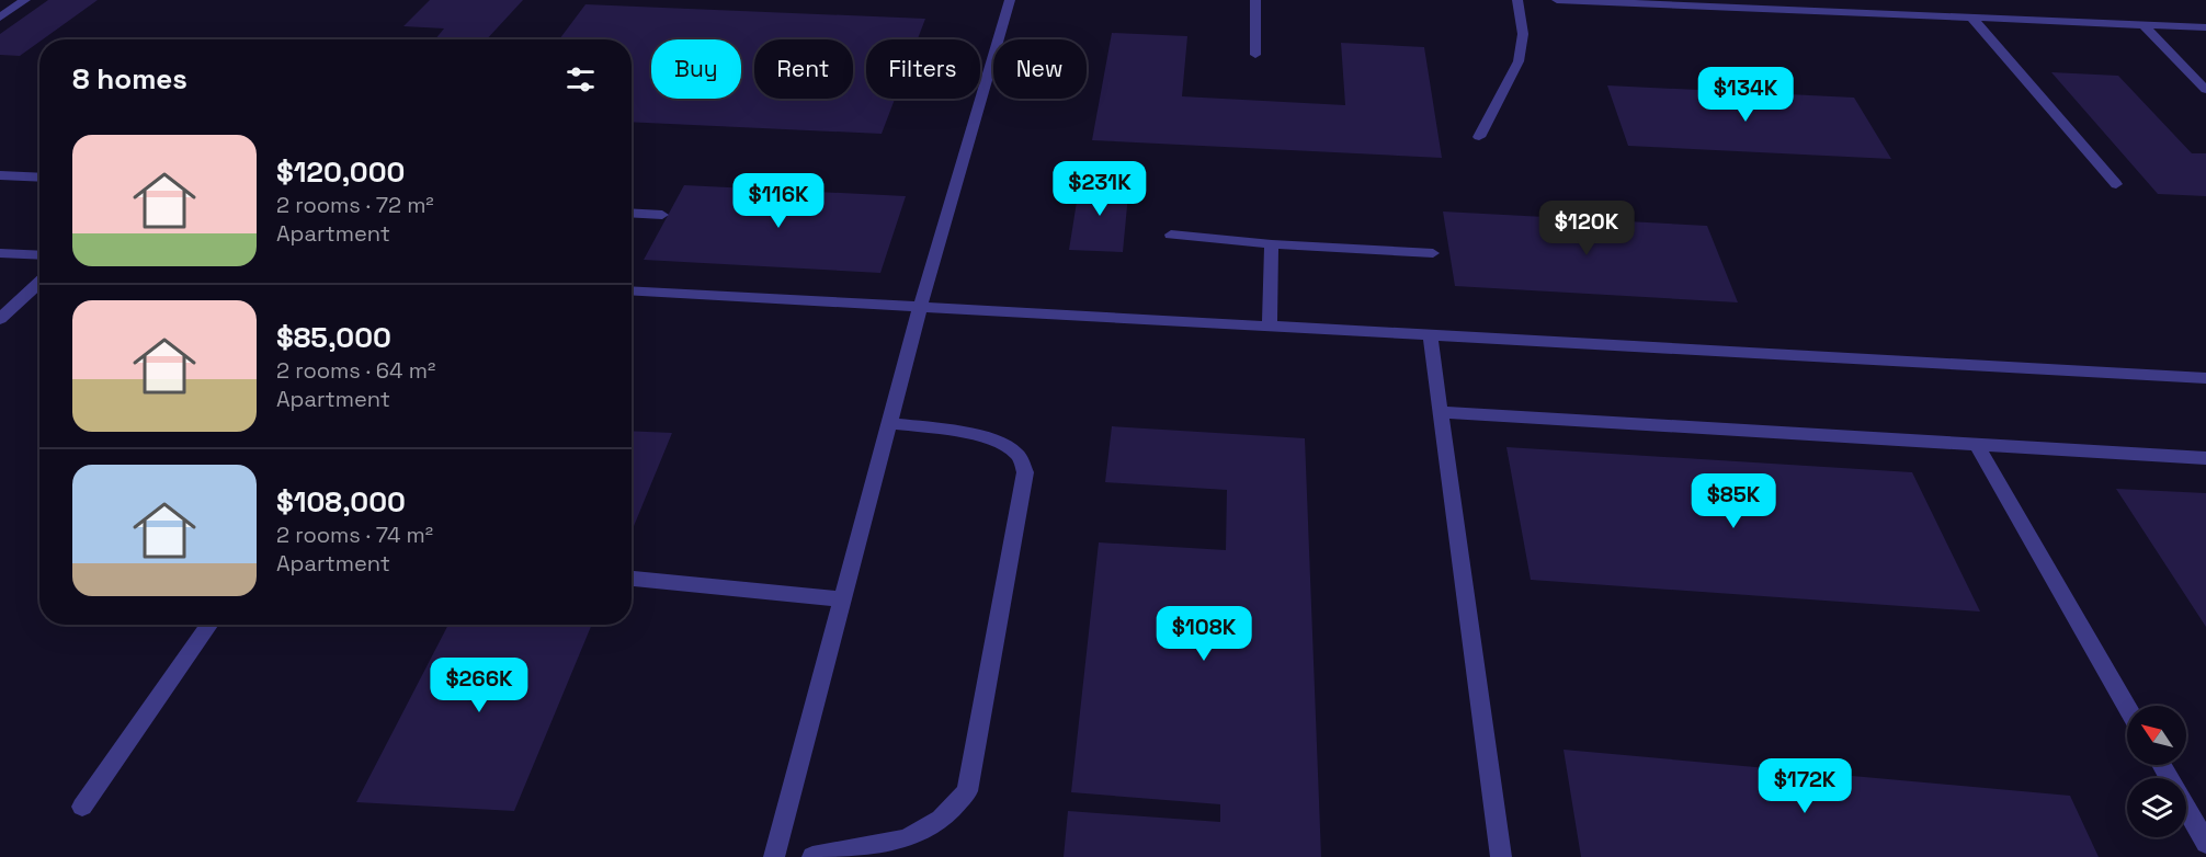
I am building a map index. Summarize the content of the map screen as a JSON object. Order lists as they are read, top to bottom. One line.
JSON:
{"north":"top left","page":{"chip":["Buy","Rent","Filters","New"],"heading":"8 homes","price":["$134K","$231K","$116K","$120K","$85K","$108K","$266K","$172K"],"list":[{"name":"$120,000","note":"2 rooms · 72 m² · Apartment"},{"name":"$85,000","note":"2 rooms · 64 m² · Apartment"},{"name":"$108,000","note":"2 rooms · 74 m² · Apartment"}]}}
